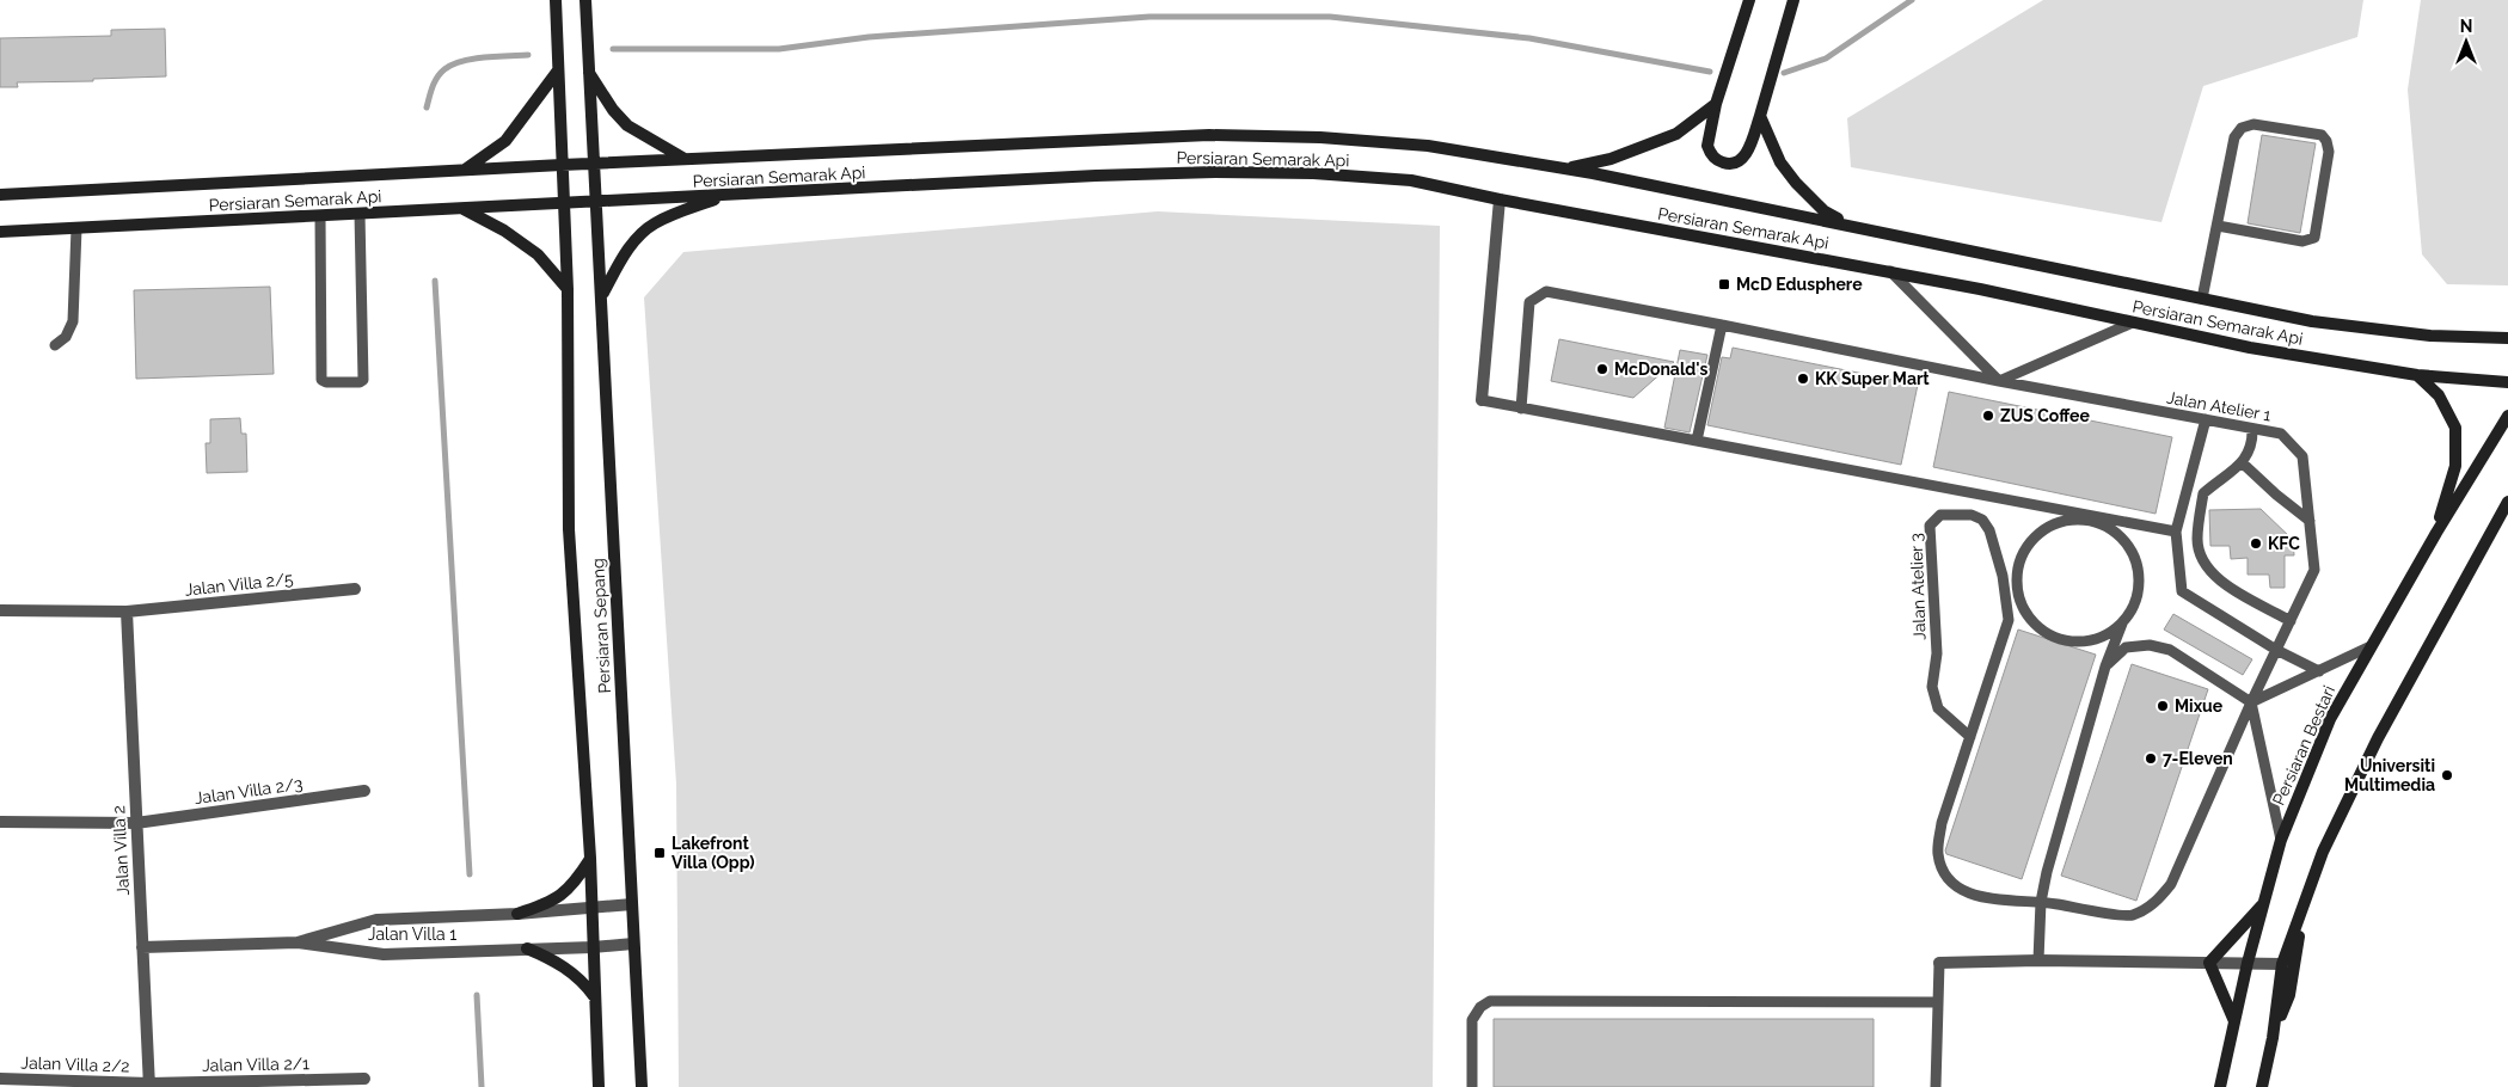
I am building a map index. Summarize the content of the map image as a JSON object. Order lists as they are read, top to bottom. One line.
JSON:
{"streets":{"main road":["Persiaran Semarak Api","Persiaran Sepang","Persiaran Bestari"],"street":["Jalan Villa 2/5","Jalan Villa 2/3","Jalan Villa 2","Jalan Villa 1","Jalan Villa 2/2","Jalan Villa 2/1"],"lane":["Jalan Atelier 1","Jalan Atelier 3"]},"crossings":[["Persiaran Semarak Api","Persiaran Sepang"],["Jalan Atelier 1","Jalan Atelier 3"],["Jalan Villa 2/5","Jalan Villa 2"],["Persiaran Sepang","Jalan Villa 1"],["Jalan Villa 2/3","Jalan Villa 2"],["Jalan Villa 2","Jalan Villa 1"],["Jalan Villa 2","Jalan Villa 2/2"],["Jalan Villa 2","Jalan Villa 2/1"],["Jalan Villa 2/2","Jalan Villa 2/1"]],"places":{"transit":["McD Edusphere","Lakefront Villa (Opp)"],"other":["McDonald's","KK Super Mart","ZUS Coffee","KFC","Mixue","7-Eleven","Universiti Multimedia"]},"north":"top"}
